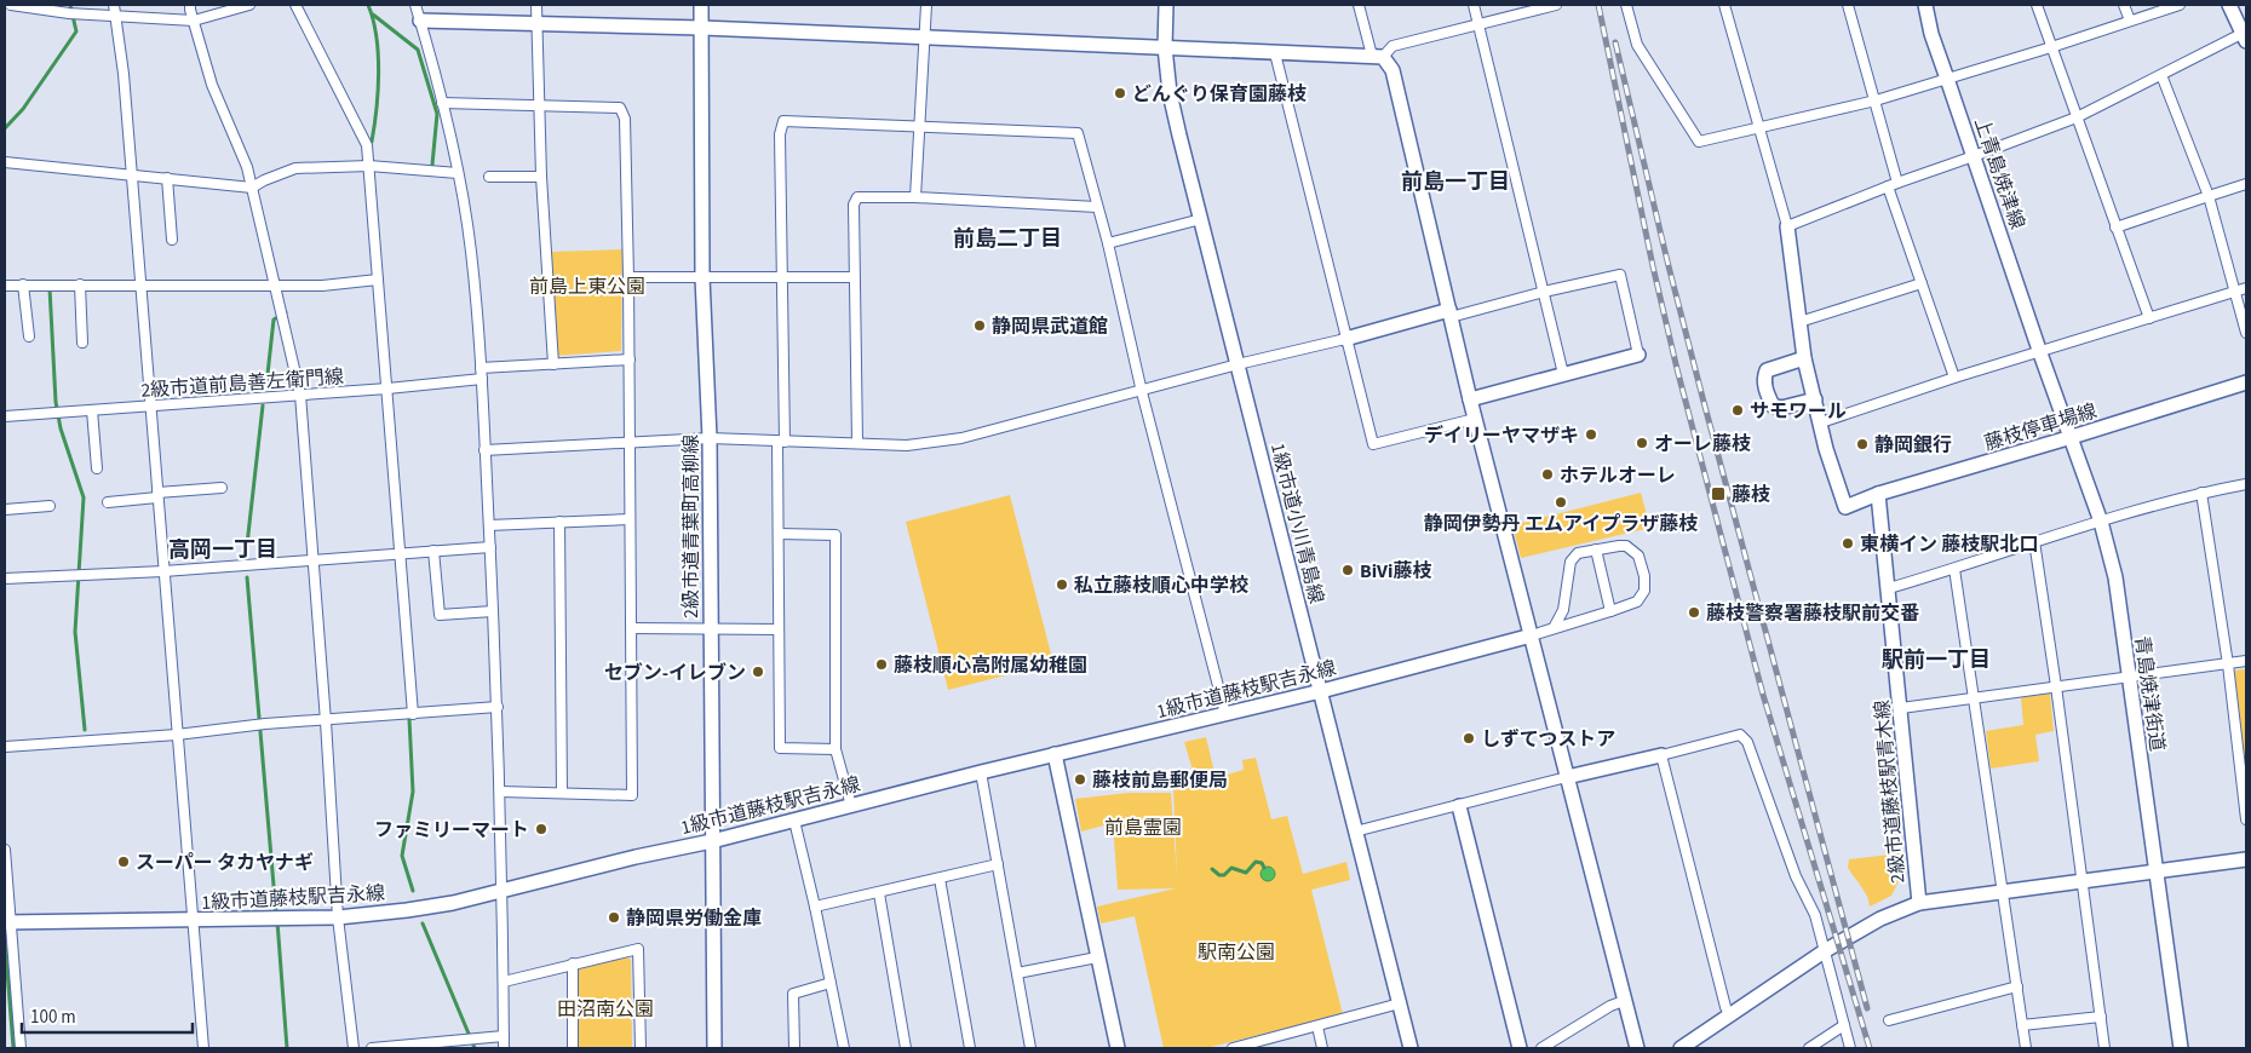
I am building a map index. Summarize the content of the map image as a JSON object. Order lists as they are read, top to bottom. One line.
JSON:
{"streets":{"street":["上青島焼津線","2級市道前島善左衛門線","藤枝停車場線","1級市道小川青島線","2級市道青葉町高柳線","1級市道藤枝駅吉永線","青島焼津街道","2級市道藤枝駅青木線"]},"crossings":[["上青島焼津線","青島焼津街道"],["藤枝停車場線","青島焼津街道"],["藤枝停車場線","2級市道藤枝駅青木線"],["1級市道小川青島線","1級市道藤枝駅吉永線"],["2級市道青葉町高柳線","1級市道藤枝駅吉永線"],["青島焼津街道","2級市道藤枝駅青木線"]],"districts":["前島一丁目","前島二丁目","高岡一丁目","駅前一丁目"],"parks":["前島上東公園","前島霊園","駅南公園","田沼南公園"],"places":{"other":["どんぐり保育園藤枝","静岡県武道館","サモワール","デイリーヤマザキ","オーレ藤枝","静岡銀行","ホテルオーレ","静岡伊勢丹 エムアイプラザ藤枝","東横イン 藤枝駅北口","BiVi藤枝","私立藤枝順心中学校","藤枝警察署藤枝駅前交番","藤枝順心高附属幼稚園","セブン-イレブン","しずてつストア","藤枝前島郵便局","ファミリーマート","スーパー タカヤナギ","静岡県労働金庫"],"transit":["藤枝"]},"scale_bar":"100 m"}
